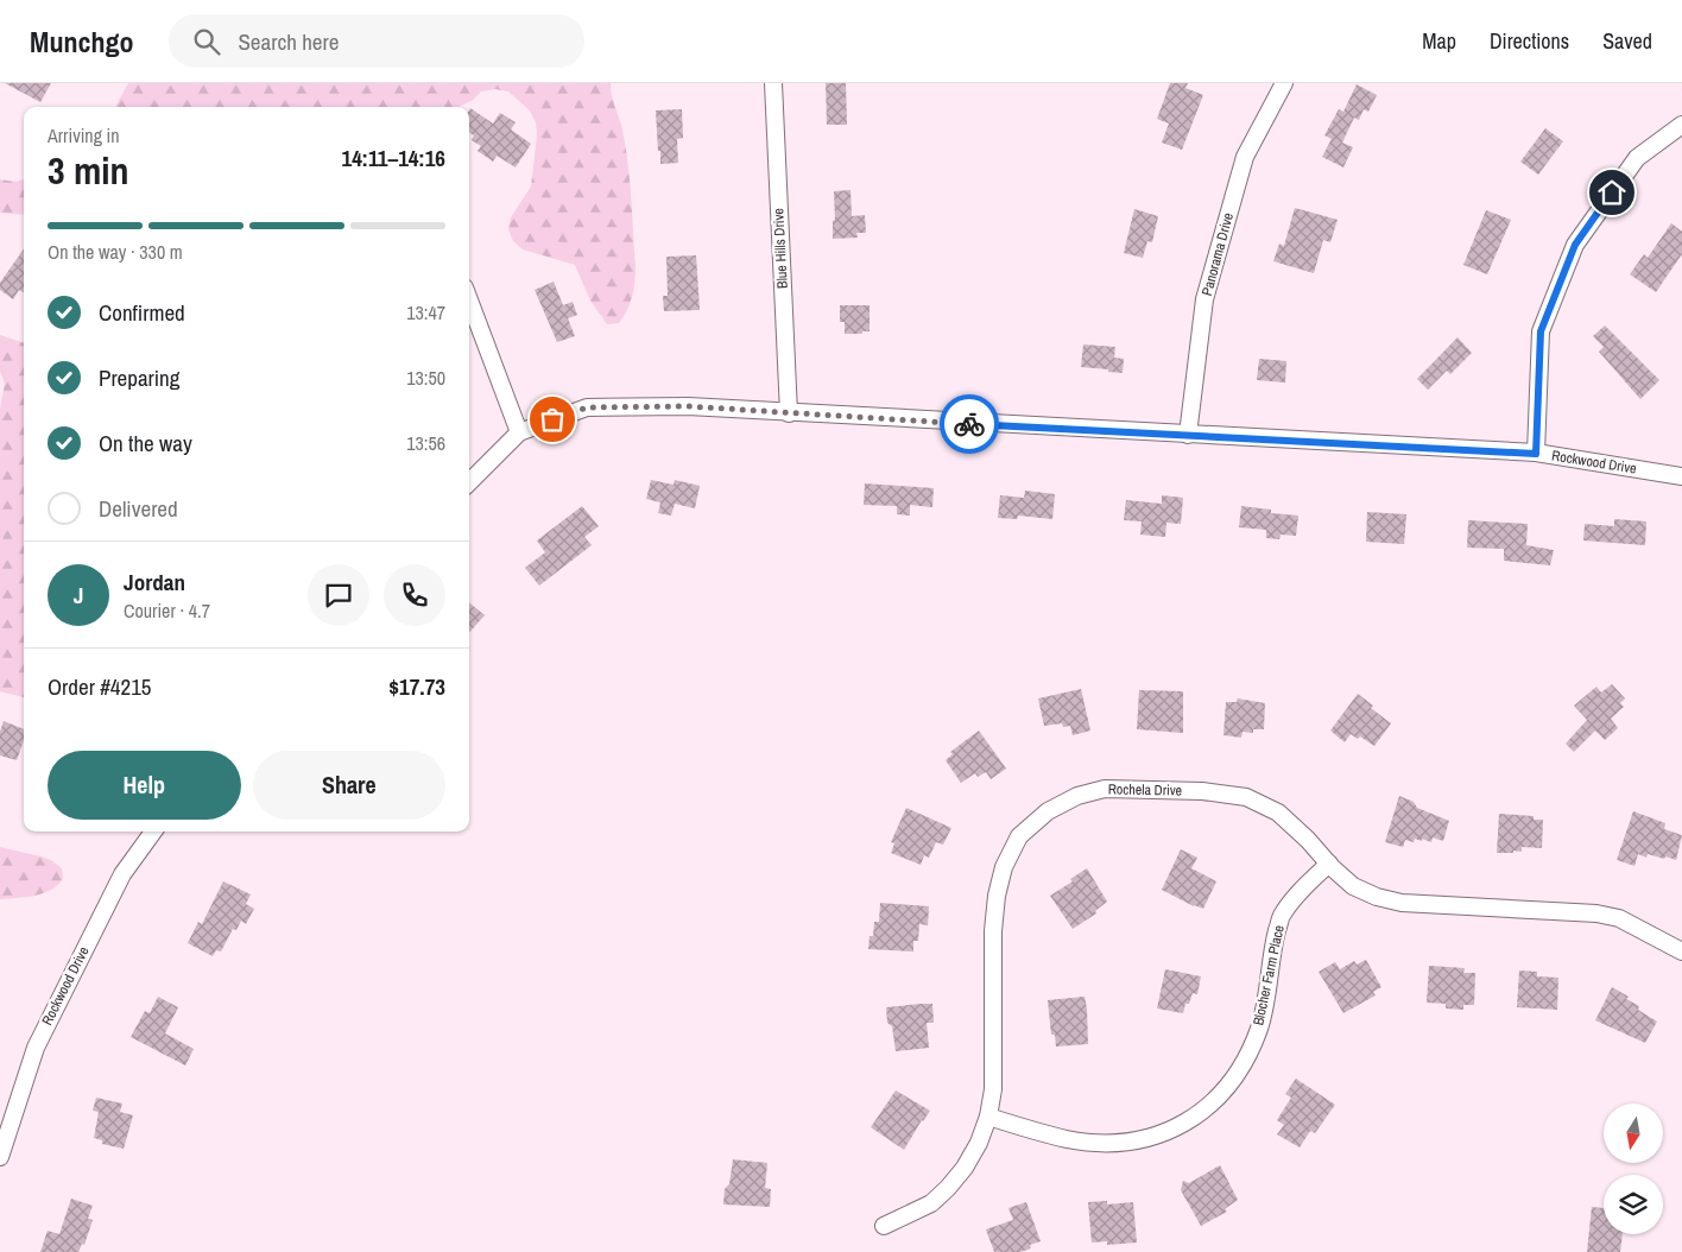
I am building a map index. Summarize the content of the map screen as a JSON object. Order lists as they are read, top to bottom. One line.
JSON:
{"streets":{"street":["Blue Hills Drive","Panorama Drive","Rockwood Drive","Rochela Drive","Blocher Farm Place"]},"crossings":[["Blue Hills Drive","Rockwood Drive"],["Panorama Drive","Rockwood Drive"],["Rochela Drive","Blocher Farm Place"]],"north":"bottom","page":{"header":"Munchgo","search":"Search here","nav":["Map","Directions","Saved"],"heading":["3 min","Arriving in","14:11–14:16"],"panel":["Jordan","Courier · 4.7","Order #4215","$17.73"],"bar":"On the way · 330 m","list":[["Confirmed","13:47"],["Preparing","13:50"],["On the way","13:56"],"Delivered"],"round":"J","buttons":["Help","Share"]}}
